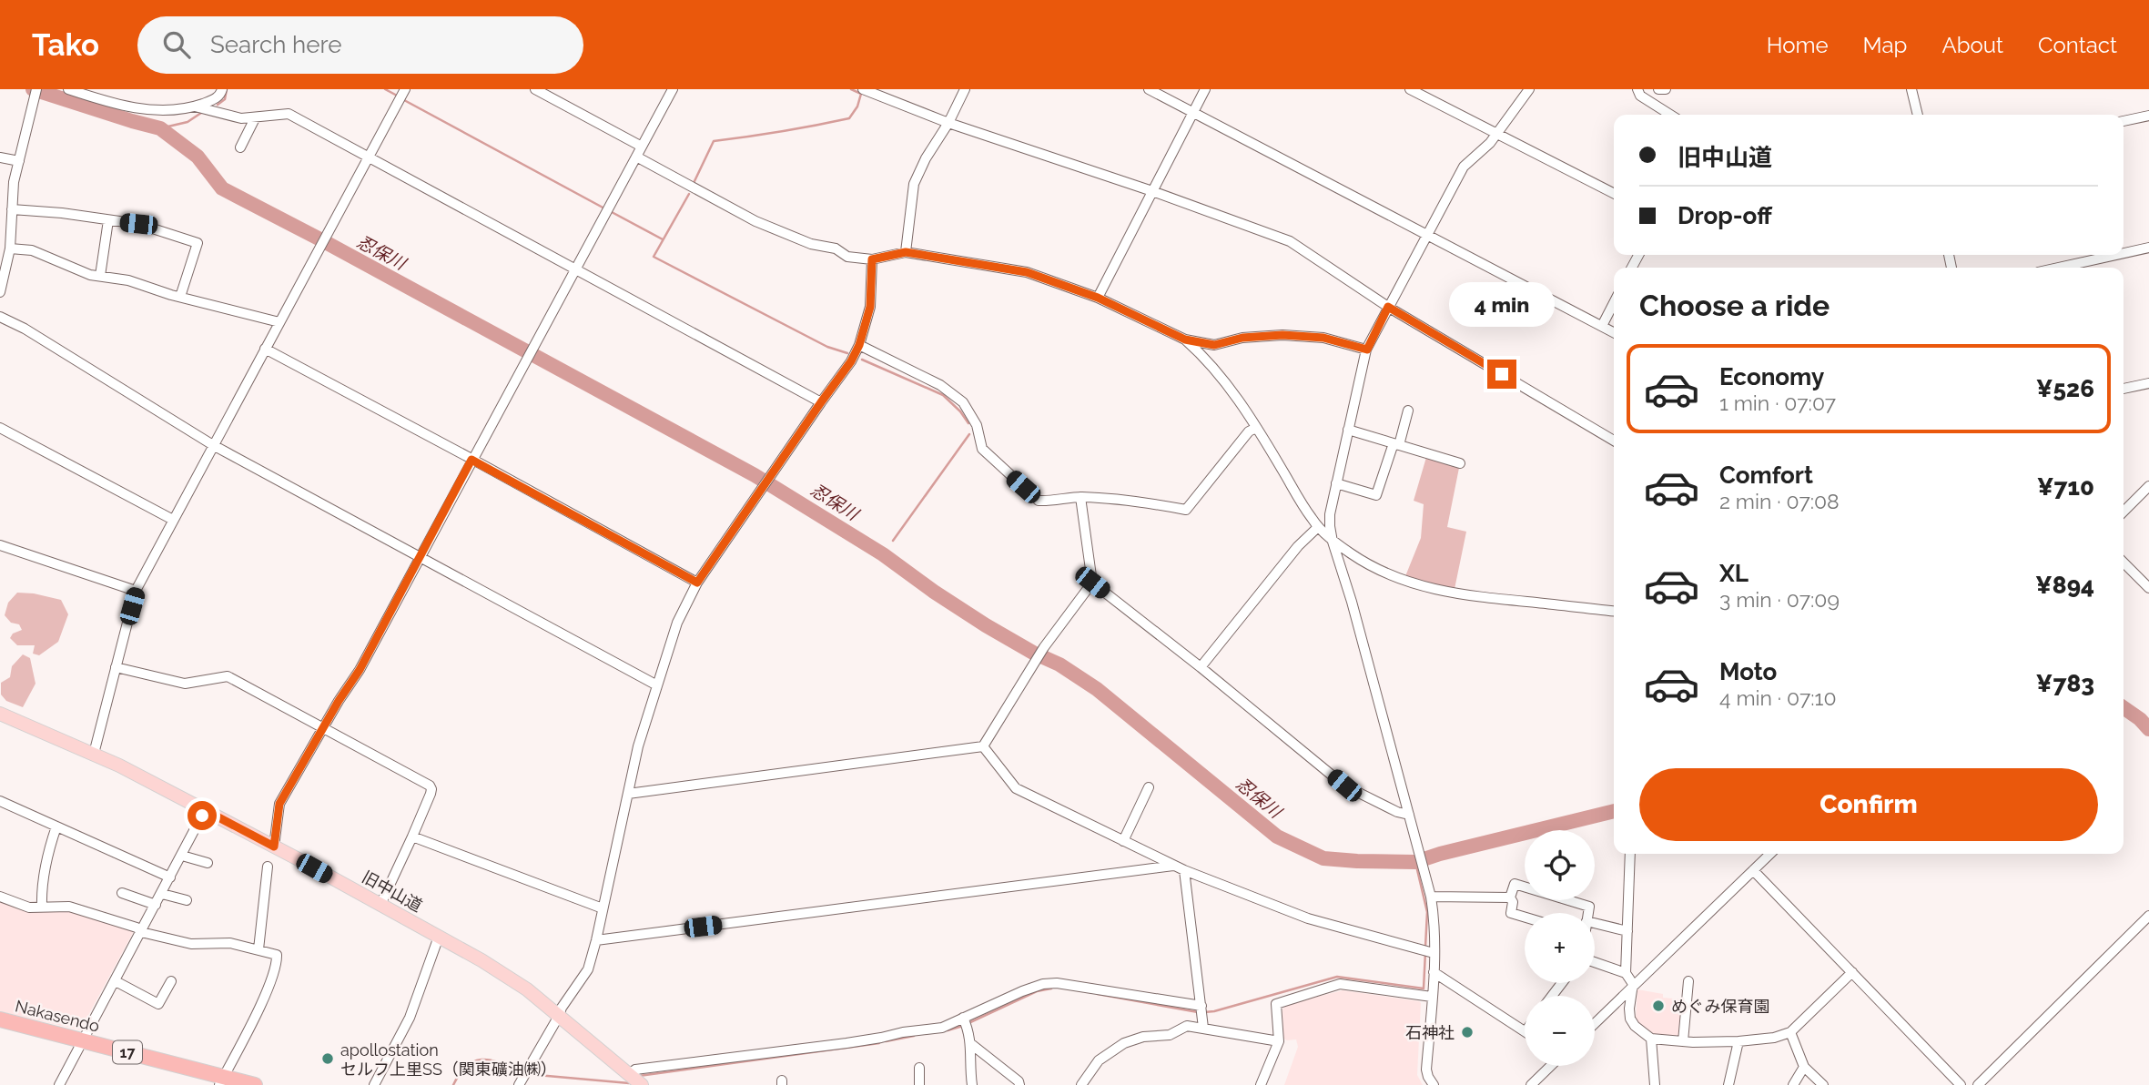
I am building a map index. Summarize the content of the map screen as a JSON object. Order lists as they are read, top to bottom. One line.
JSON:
{"streets":{"highway":["Nakasendo","17"],"main road":["旧中山道"]},"water":["忍保川"],"places":["めぐみ保育園","石神社","apollostation セルフ上里SS（関東礦油㈱）"],"page":{"header":"Tako","search":"Search here","nav":["Home","Map","About","Contact"],"banner":["旧中山道","Drop-off"],"heading":"Choose a ride","bubble":"4 min","list":[{"name":"Economy","note":"1 min · 07:07","value":"¥526"},{"name":"Comfort","note":"2 min · 07:08","value":"¥710"},{"name":"XL","note":"3 min · 07:09","value":"¥894"},{"name":"Moto","note":"4 min · 07:10","value":"¥783"}],"buttons":"Confirm","map_buttons":["+","−"]}}
